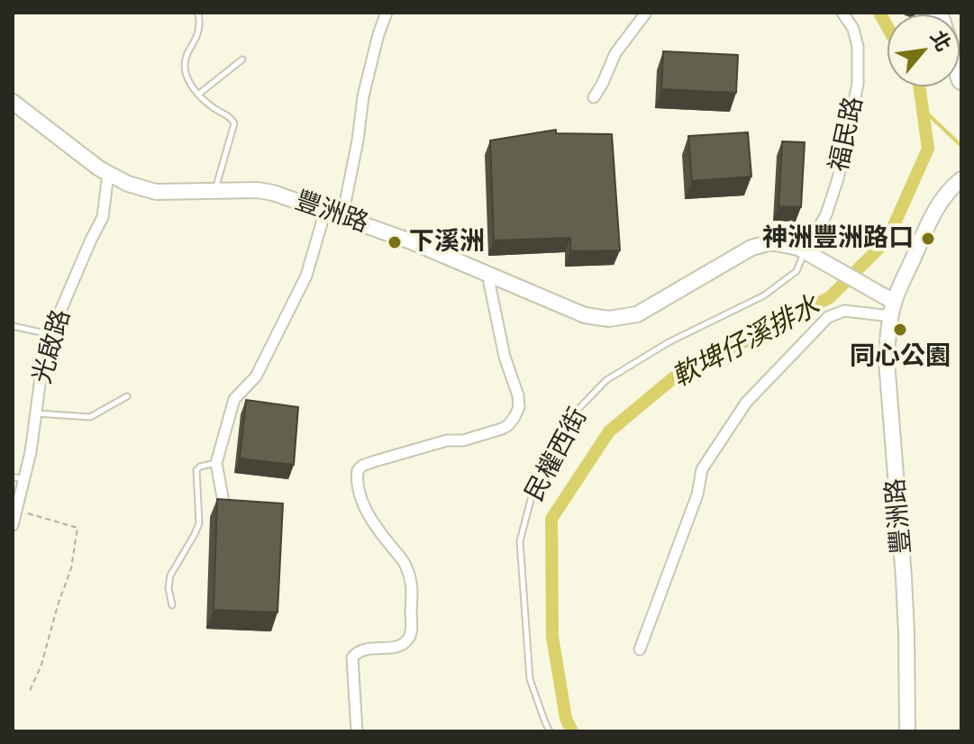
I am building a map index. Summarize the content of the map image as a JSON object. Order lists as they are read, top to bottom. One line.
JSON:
{"streets":{"street":["福民路","豐洲路","光啟路"],"lane":["民權西街"]},"crossings":[["福民路","豐洲路"],["福民路","民權西街"],["豐洲路","光啟路"],["豐洲路","民權西街"]],"water":["軟埤仔溪排水"],"places":["神洲豐洲路口","下溪洲","同心公園"],"north":"top right"}
